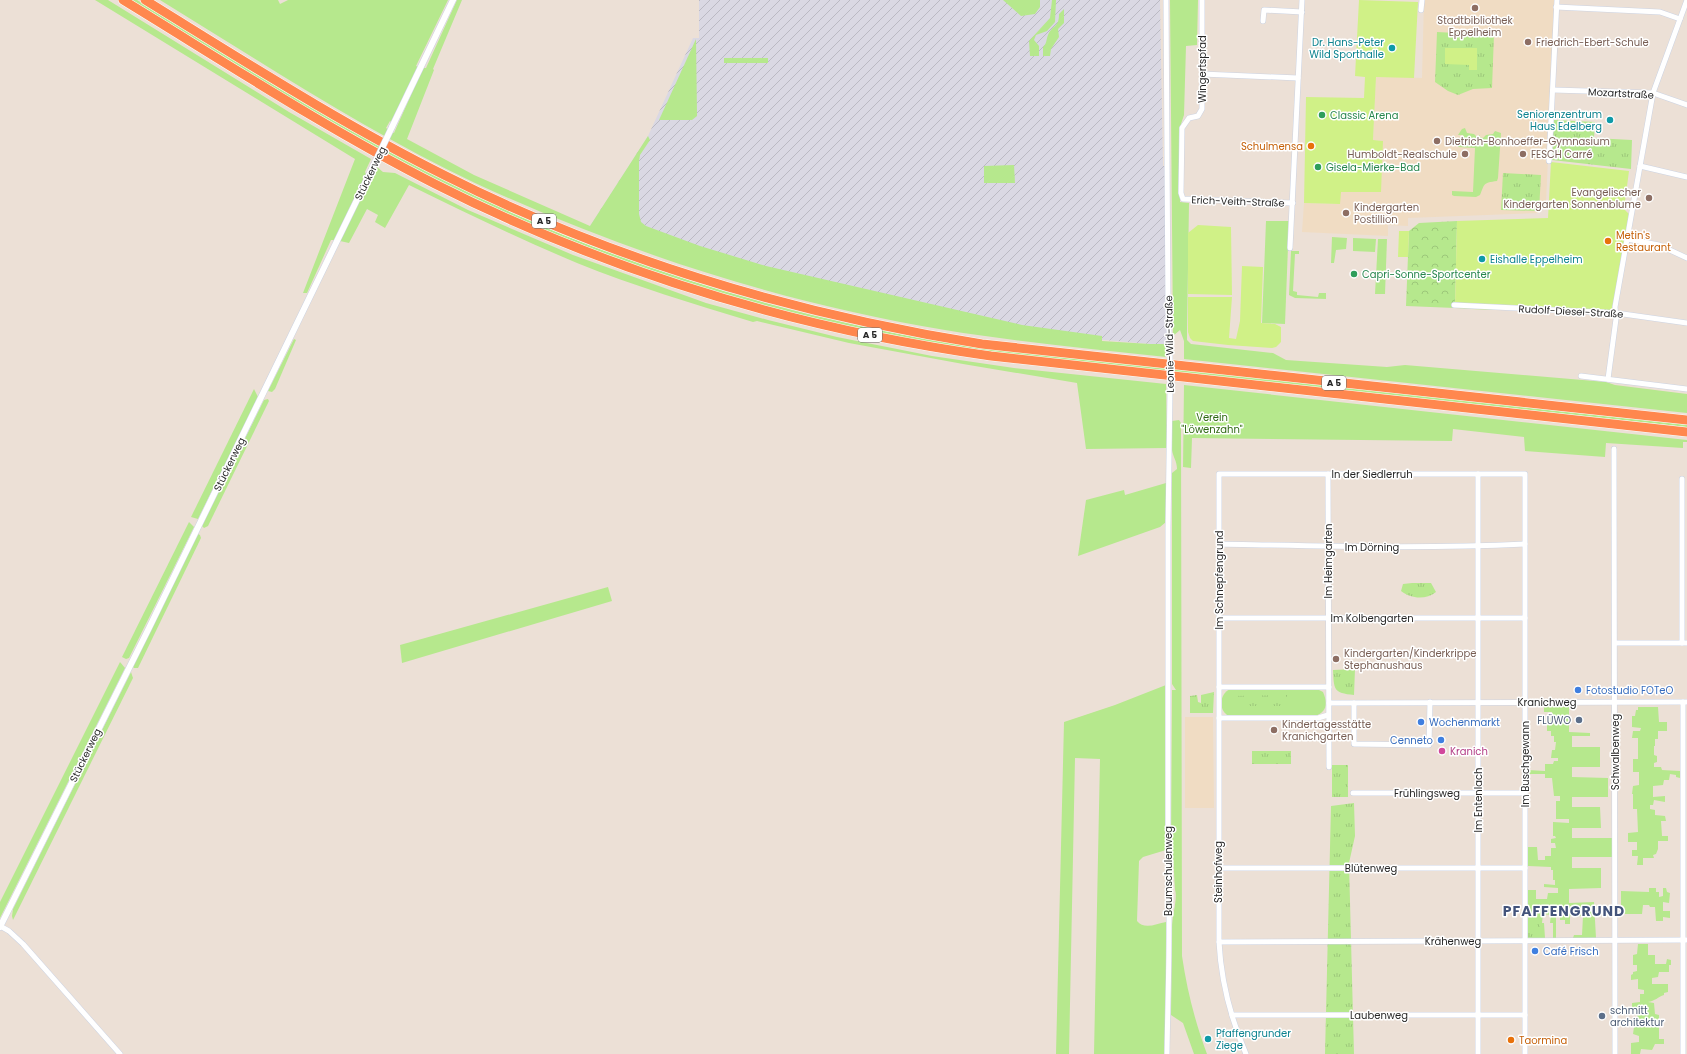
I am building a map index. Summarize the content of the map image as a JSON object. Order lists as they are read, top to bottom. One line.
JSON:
{"streets":{"highway":["A 5"],"street":["Wingertspfad","Mozartstraße","Stückerweg","Erich-Veith-Straße","Rudolf-Diesel-Straße","Leonie-Wild-Straße","In der Siedlerruh","Im Dörning","Im Heimgarten","Im Schnepfengrund","Im Kolbengarten","Kranichweg","Schwalbenweg","Im Buschgewann","Frühlingsweg","Im Entenlach","Blütenweg","Baumschulenweg","Steinhofweg","Krähenweg","Laubenweg"]},"crossings":[["Wingertspfad","Erich-Veith-Straße"],["Leonie-Wild-Straße","Baumschulenweg"],["In der Siedlerruh","Im Heimgarten"],["In der Siedlerruh","Im Schnepfengrund"],["In der Siedlerruh","Im Buschgewann"],["In der Siedlerruh","Im Entenlach"],["Im Dörning","Im Heimgarten"],["Im Dörning","Im Schnepfengrund"],["Im Dörning","Im Buschgewann"],["Im Dörning","Im Entenlach"],["Im Heimgarten","Im Kolbengarten"],["Im Heimgarten","Kranichweg"],["Im Schnepfengrund","Im Kolbengarten"],["Im Schnepfengrund","Steinhofweg"],["Im Kolbengarten","Im Buschgewann"],["Im Kolbengarten","Im Entenlach"],["Kranichweg","Schwalbenweg"],["Kranichweg","Im Buschgewann"],["Kranichweg","Im Entenlach"],["Schwalbenweg","Krähenweg"],["Im Buschgewann","Frühlingsweg"],["Im Buschgewann","Blütenweg"],["Im Buschgewann","Krähenweg"],["Im Buschgewann","Laubenweg"],["Frühlingsweg","Im Entenlach"],["Im Entenlach","Blütenweg"],["Im Entenlach","Krähenweg"],["Im Entenlach","Laubenweg"],["Blütenweg","Steinhofweg"],["Steinhofweg","Krähenweg"],["Steinhofweg","Laubenweg"]],"districts":["PFAFFENGRUND"],"parks":["Verein \"Löwenzahn\""],"places":["Stadtbibliothek Eppelheim","Friedrich-Ebert-Schule","Dr. Hans-Peter Wild Sporthalle","Classic Arena","Seniorenzentrum Haus Edelberg","Dietrich-Bonhoeffer-Gymnasium","Schulmensa","Humboldt-Realschule","FESCH Carré","Gisela-Mierke-Bad","Evangelischer Kindergarten Sonnenblume","Kindergarten Postillion","Metin's Restaurant","Eishalle Eppelheim","Capri-Sonne-Sportcenter","Kindergarten/Kinderkrippe Stephanushaus","Fotostudio FOTeO","FLÜWO","Wochenmarkt","Kindertagesstätte Kranichgarten","Cenneto","Kranich","Café Frisch","schmitt architektur","Pfaffengrunder Ziege","Taormina"]}
